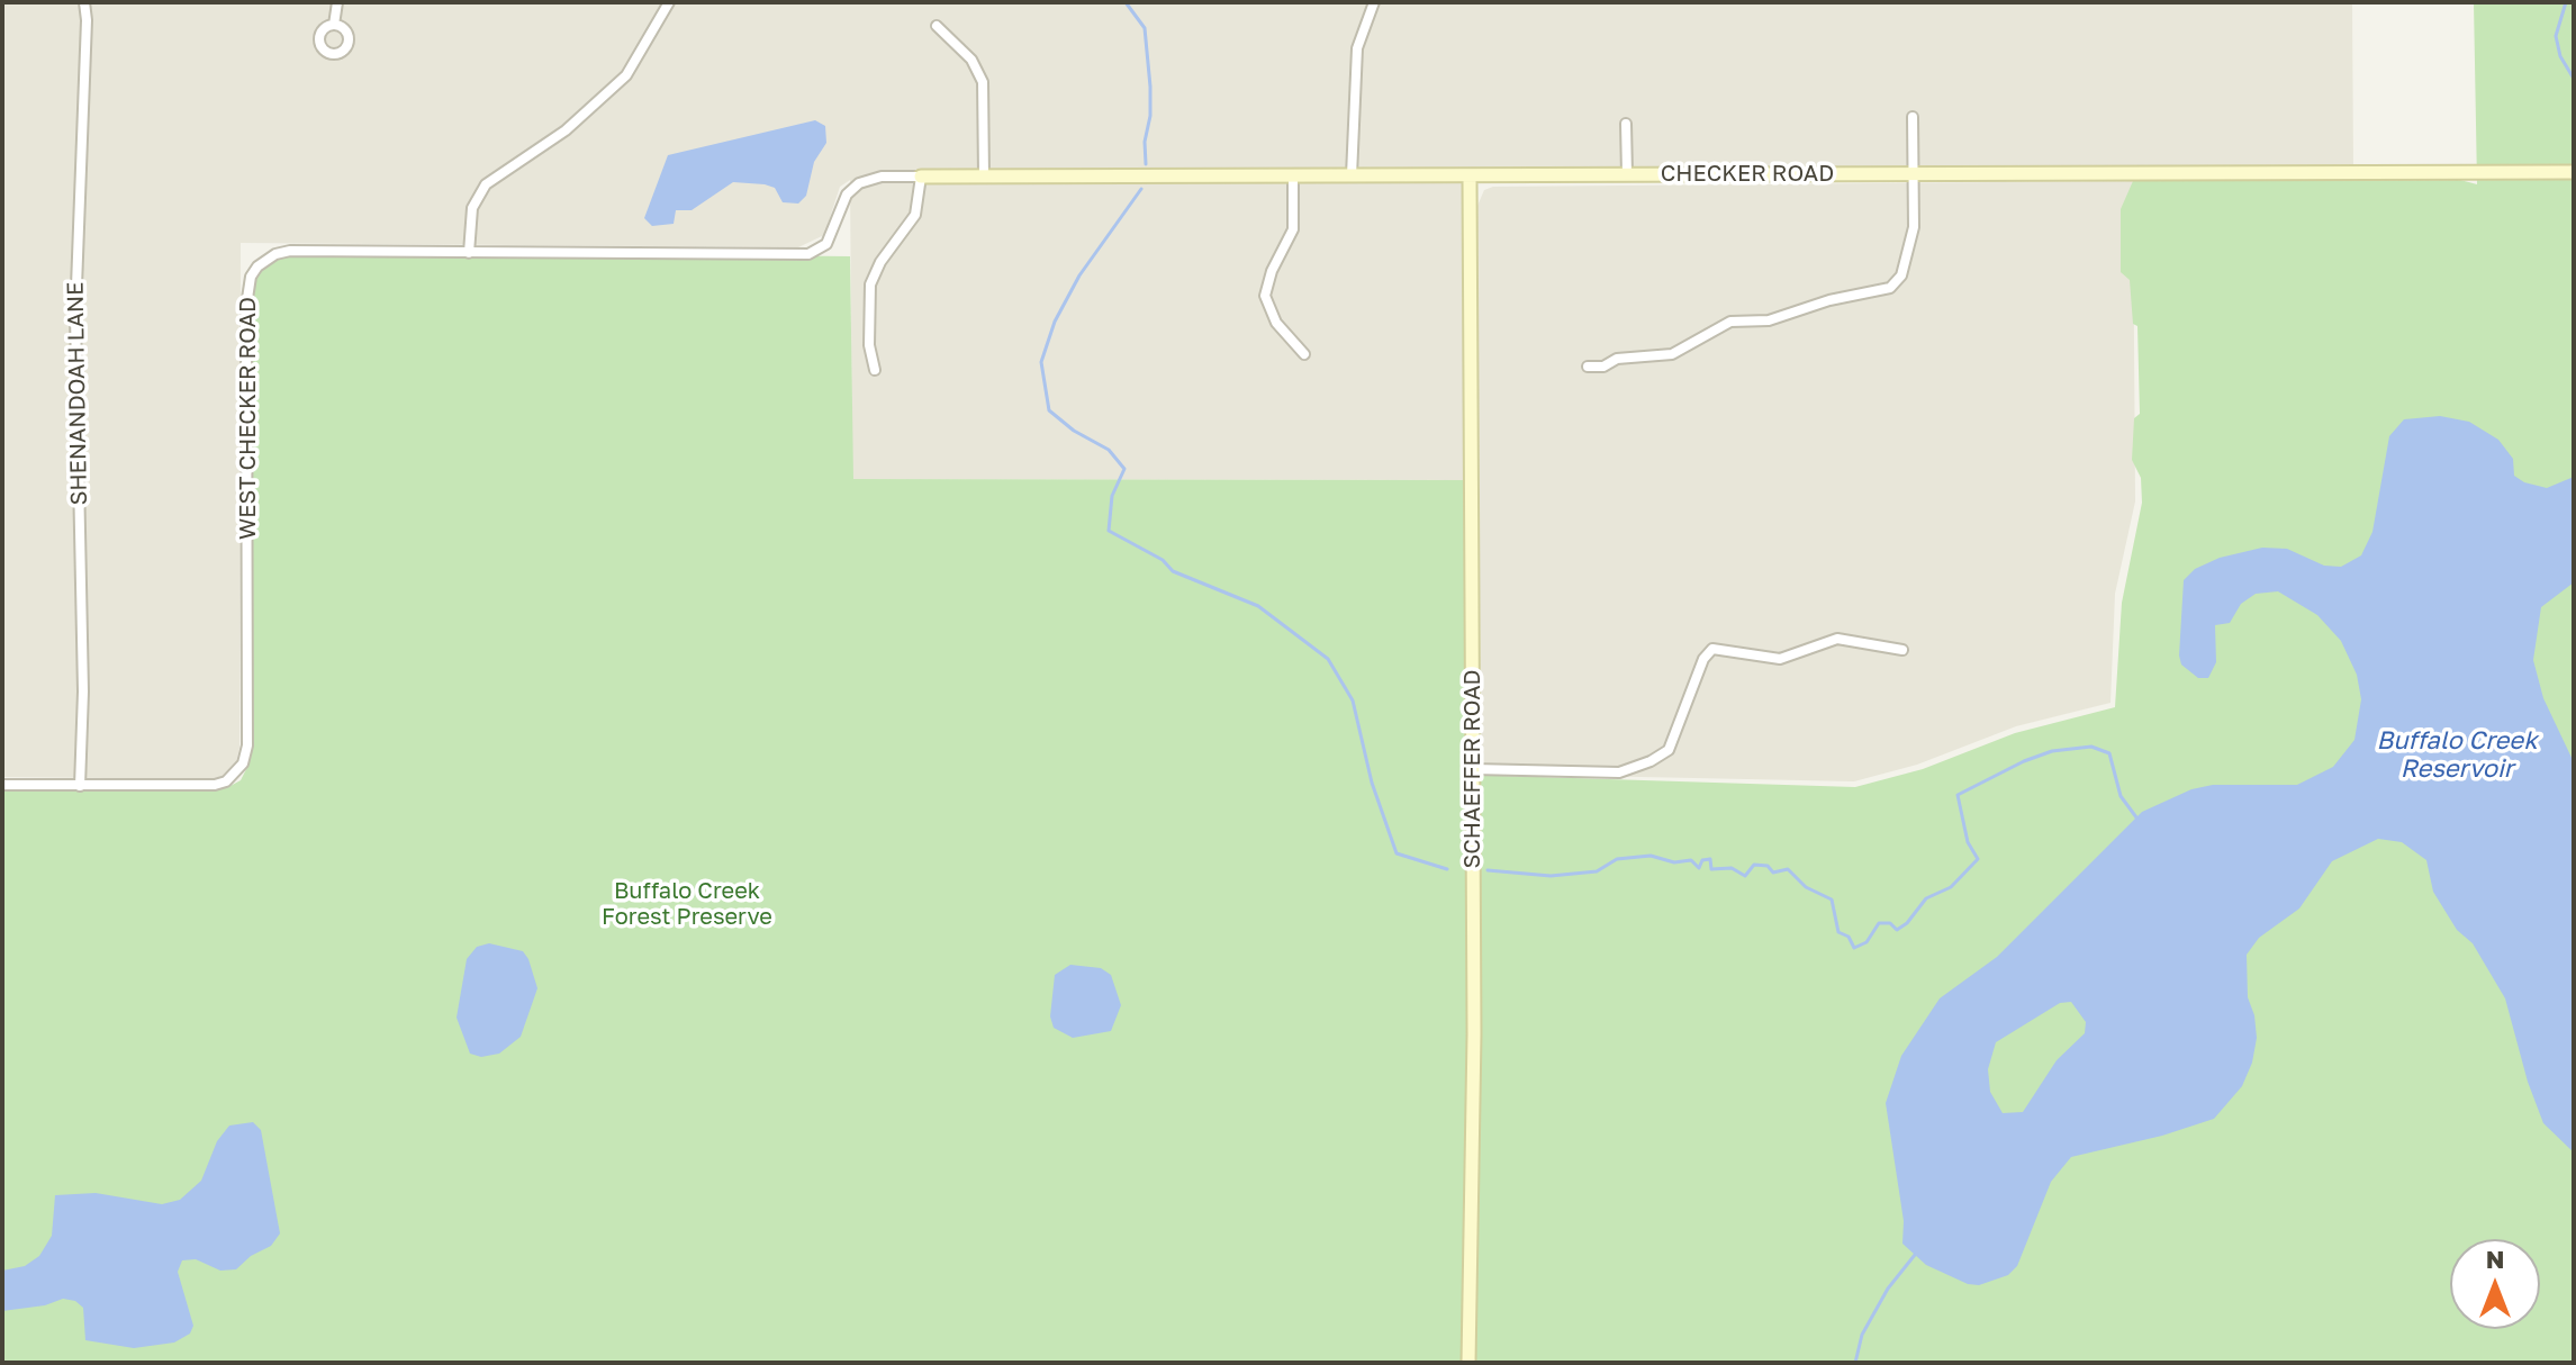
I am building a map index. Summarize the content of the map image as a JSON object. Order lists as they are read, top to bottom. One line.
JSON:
{"streets":{"street":["CHECKER ROAD","SHENANDOAH LANE","WEST CHECKER ROAD","SCHAEFFER ROAD"]},"crossings":[["CHECKER ROAD","WEST CHECKER ROAD"],["CHECKER ROAD","SCHAEFFER ROAD"],["SHENANDOAH LANE","WEST CHECKER ROAD"]],"water":["Buffalo Creek Reservoir"],"parks":["Buffalo Creek Forest Preserve"],"north":"top"}
